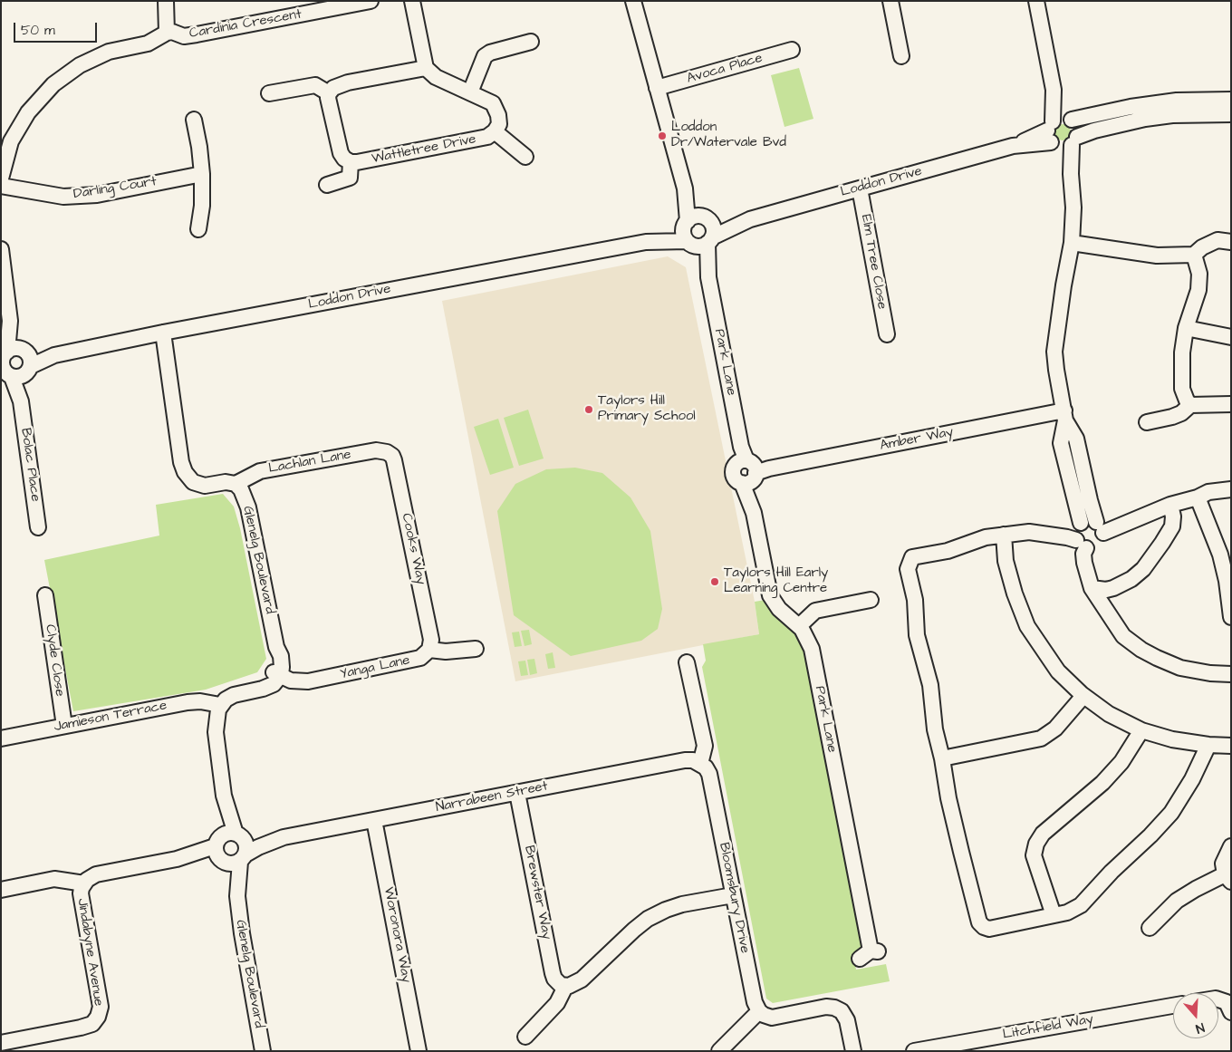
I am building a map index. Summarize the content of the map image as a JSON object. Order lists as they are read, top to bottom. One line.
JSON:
{"streets":{"street":["Cardinia Crescent","Avoca Place","Wattletree Drive","Loddon Drive","Darling Court","Elm Tree Close","Park Lane","Amber Way","Lachlan Lane","Bolac Place","Cooks Way","Glenelg Boulevard","Clyde Close","Yanga Lane","Jamieson Terrace","Narrabeen Street","Brewster Way","Bloomsbury Drive","Woronora Way","Jindabyne Avenue","Litchfield Way"]},"crossings":[["Avoca Place","Park Lane"],["Loddon Drive","Elm Tree Close"],["Loddon Drive","Park Lane"],["Loddon Drive","Bolac Place"],["Park Lane","Amber Way"],["Lachlan Lane","Cooks Way"],["Lachlan Lane","Glenelg Boulevard"],["Cooks Way","Yanga Lane"],["Glenelg Boulevard","Yanga Lane"],["Glenelg Boulevard","Jamieson Terrace"],["Glenelg Boulevard","Narrabeen Street"],["Glenelg Boulevard","Jindabyne Avenue"],["Clyde Close","Jamieson Terrace"],["Narrabeen Street","Brewster Way"],["Narrabeen Street","Bloomsbury Drive"],["Narrabeen Street","Woronora Way"],["Narrabeen Street","Jindabyne Avenue"]],"places":["Loddon Dr/Watervale Bvd","Taylors Hill Primary School","Taylors Hill Early Learning Centre"],"scale_bar":"50 m","north":"bottom"}
